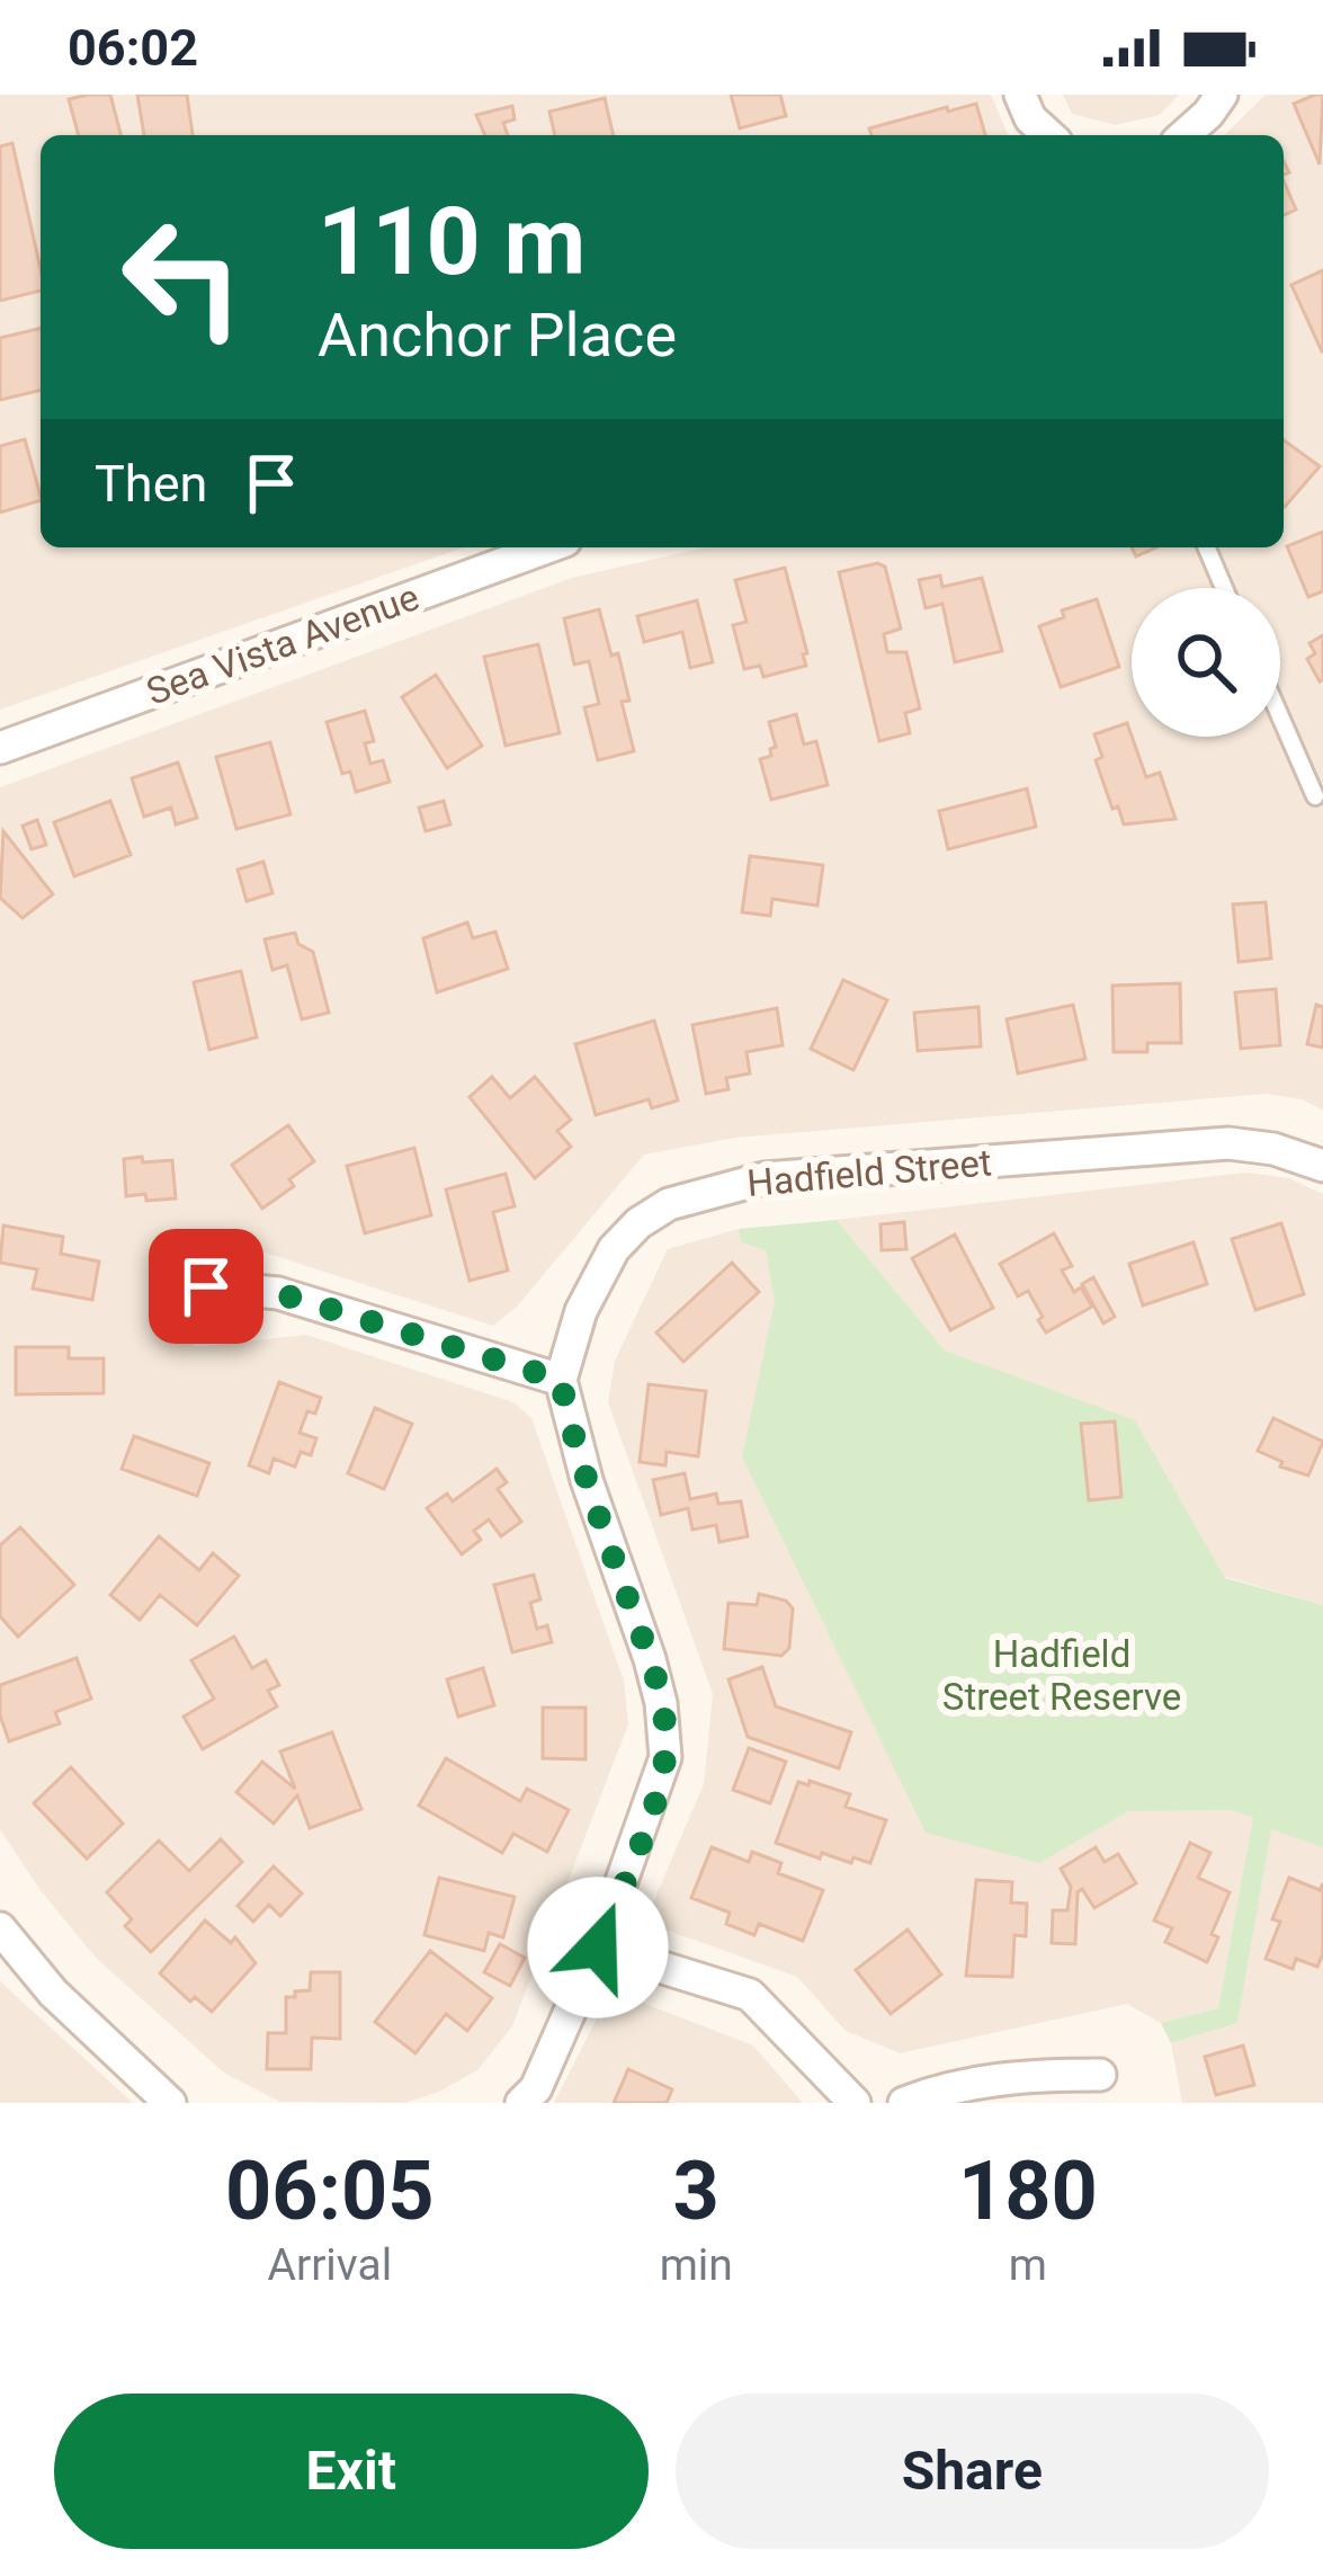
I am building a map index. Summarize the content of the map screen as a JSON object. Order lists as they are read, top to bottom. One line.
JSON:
{"streets":{"street":["Sea Vista Avenue","Hadfield Street"]},"parks":["Hadfield Street Reserve"],"page":{"status":"06:02","turn":["110 m","Anchor Place"],"then":"Then","eta":["06:05","Arrival","3","min","180","m"],"buttons":["Exit","Share"]}}
